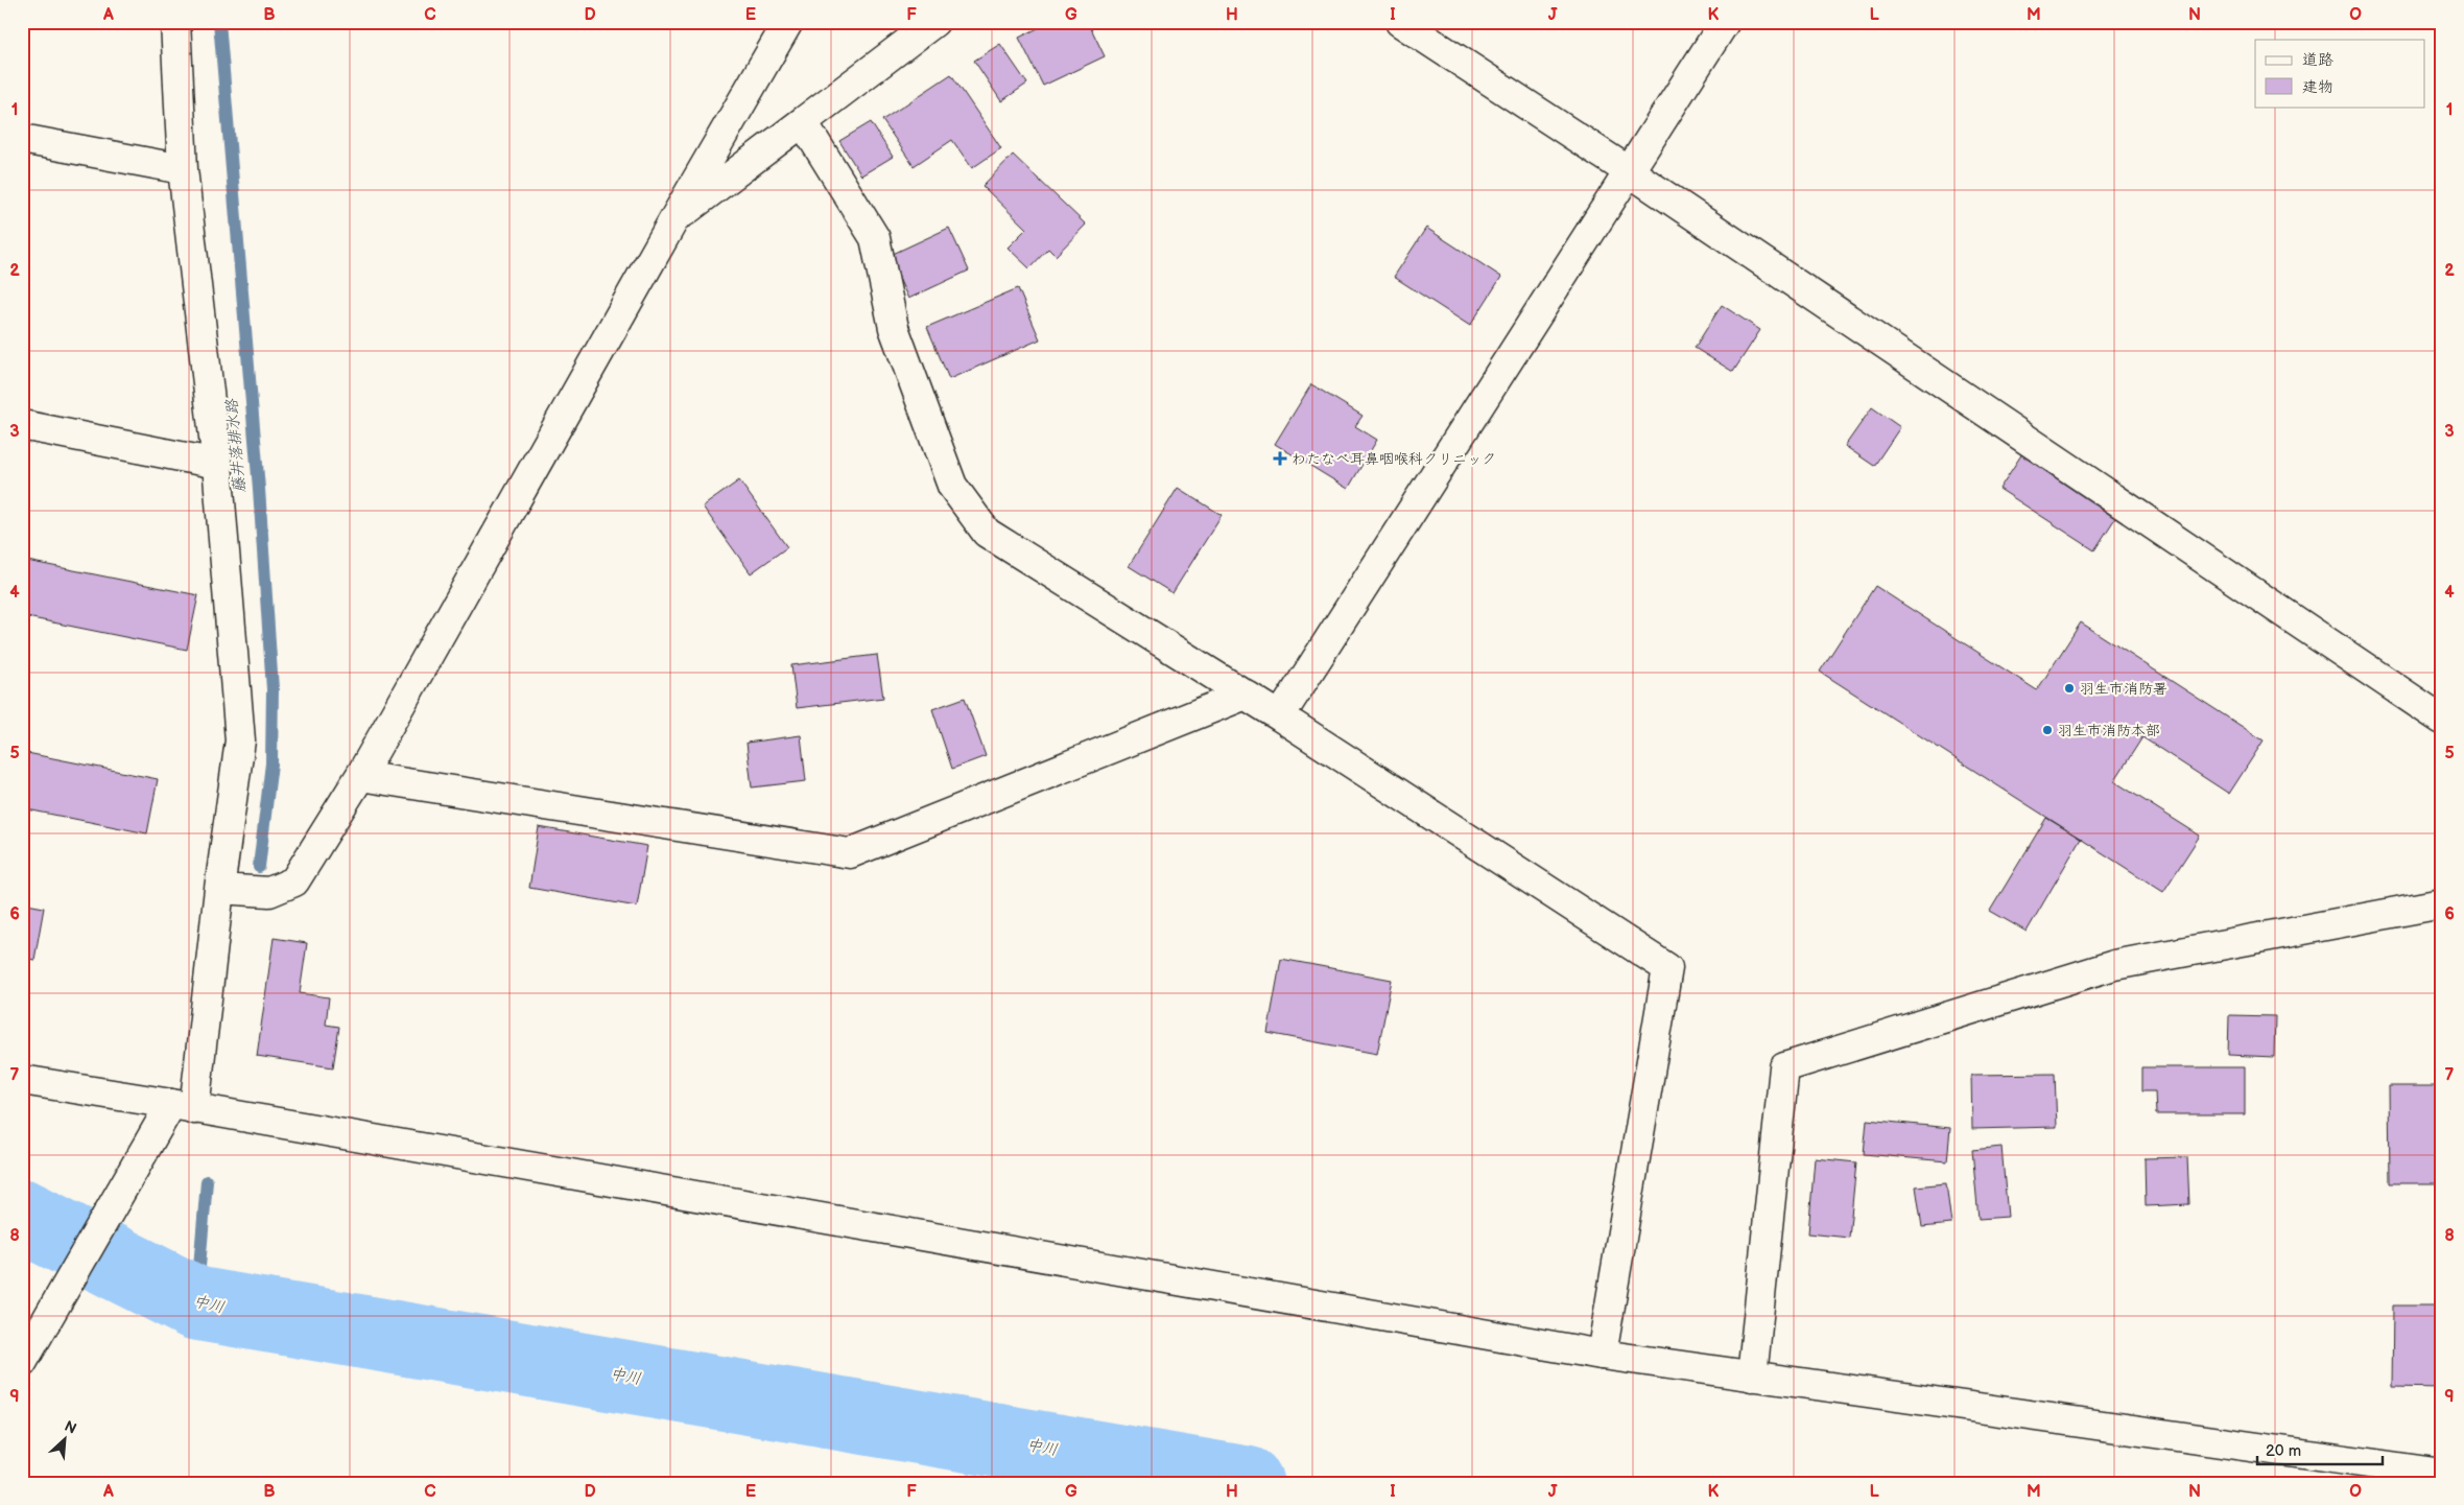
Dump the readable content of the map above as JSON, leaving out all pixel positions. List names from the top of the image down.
{
  "water": ["藤井落排水路", "中川"],
  "places": {
    "health": ["わたなべ耳鼻咽喉科クリニック"],
    "other": ["羽生市消防署", "羽生市消防本部"]
  },
  "legend": ["道路", "建物"],
  "scale_bar": "20 m",
  "north": "top right",
  "grid": {
    "columns": [
      "A",
      "B",
      "C",
      "D",
      "E",
      "F",
      "G",
      "H",
      "I",
      "J",
      "K",
      "L",
      "M",
      "N",
      "O"
    ],
    "rows": [
      "1",
      "2",
      "3",
      "4",
      "5",
      "6",
      "7",
      "8",
      "9"
    ]
  }
}
